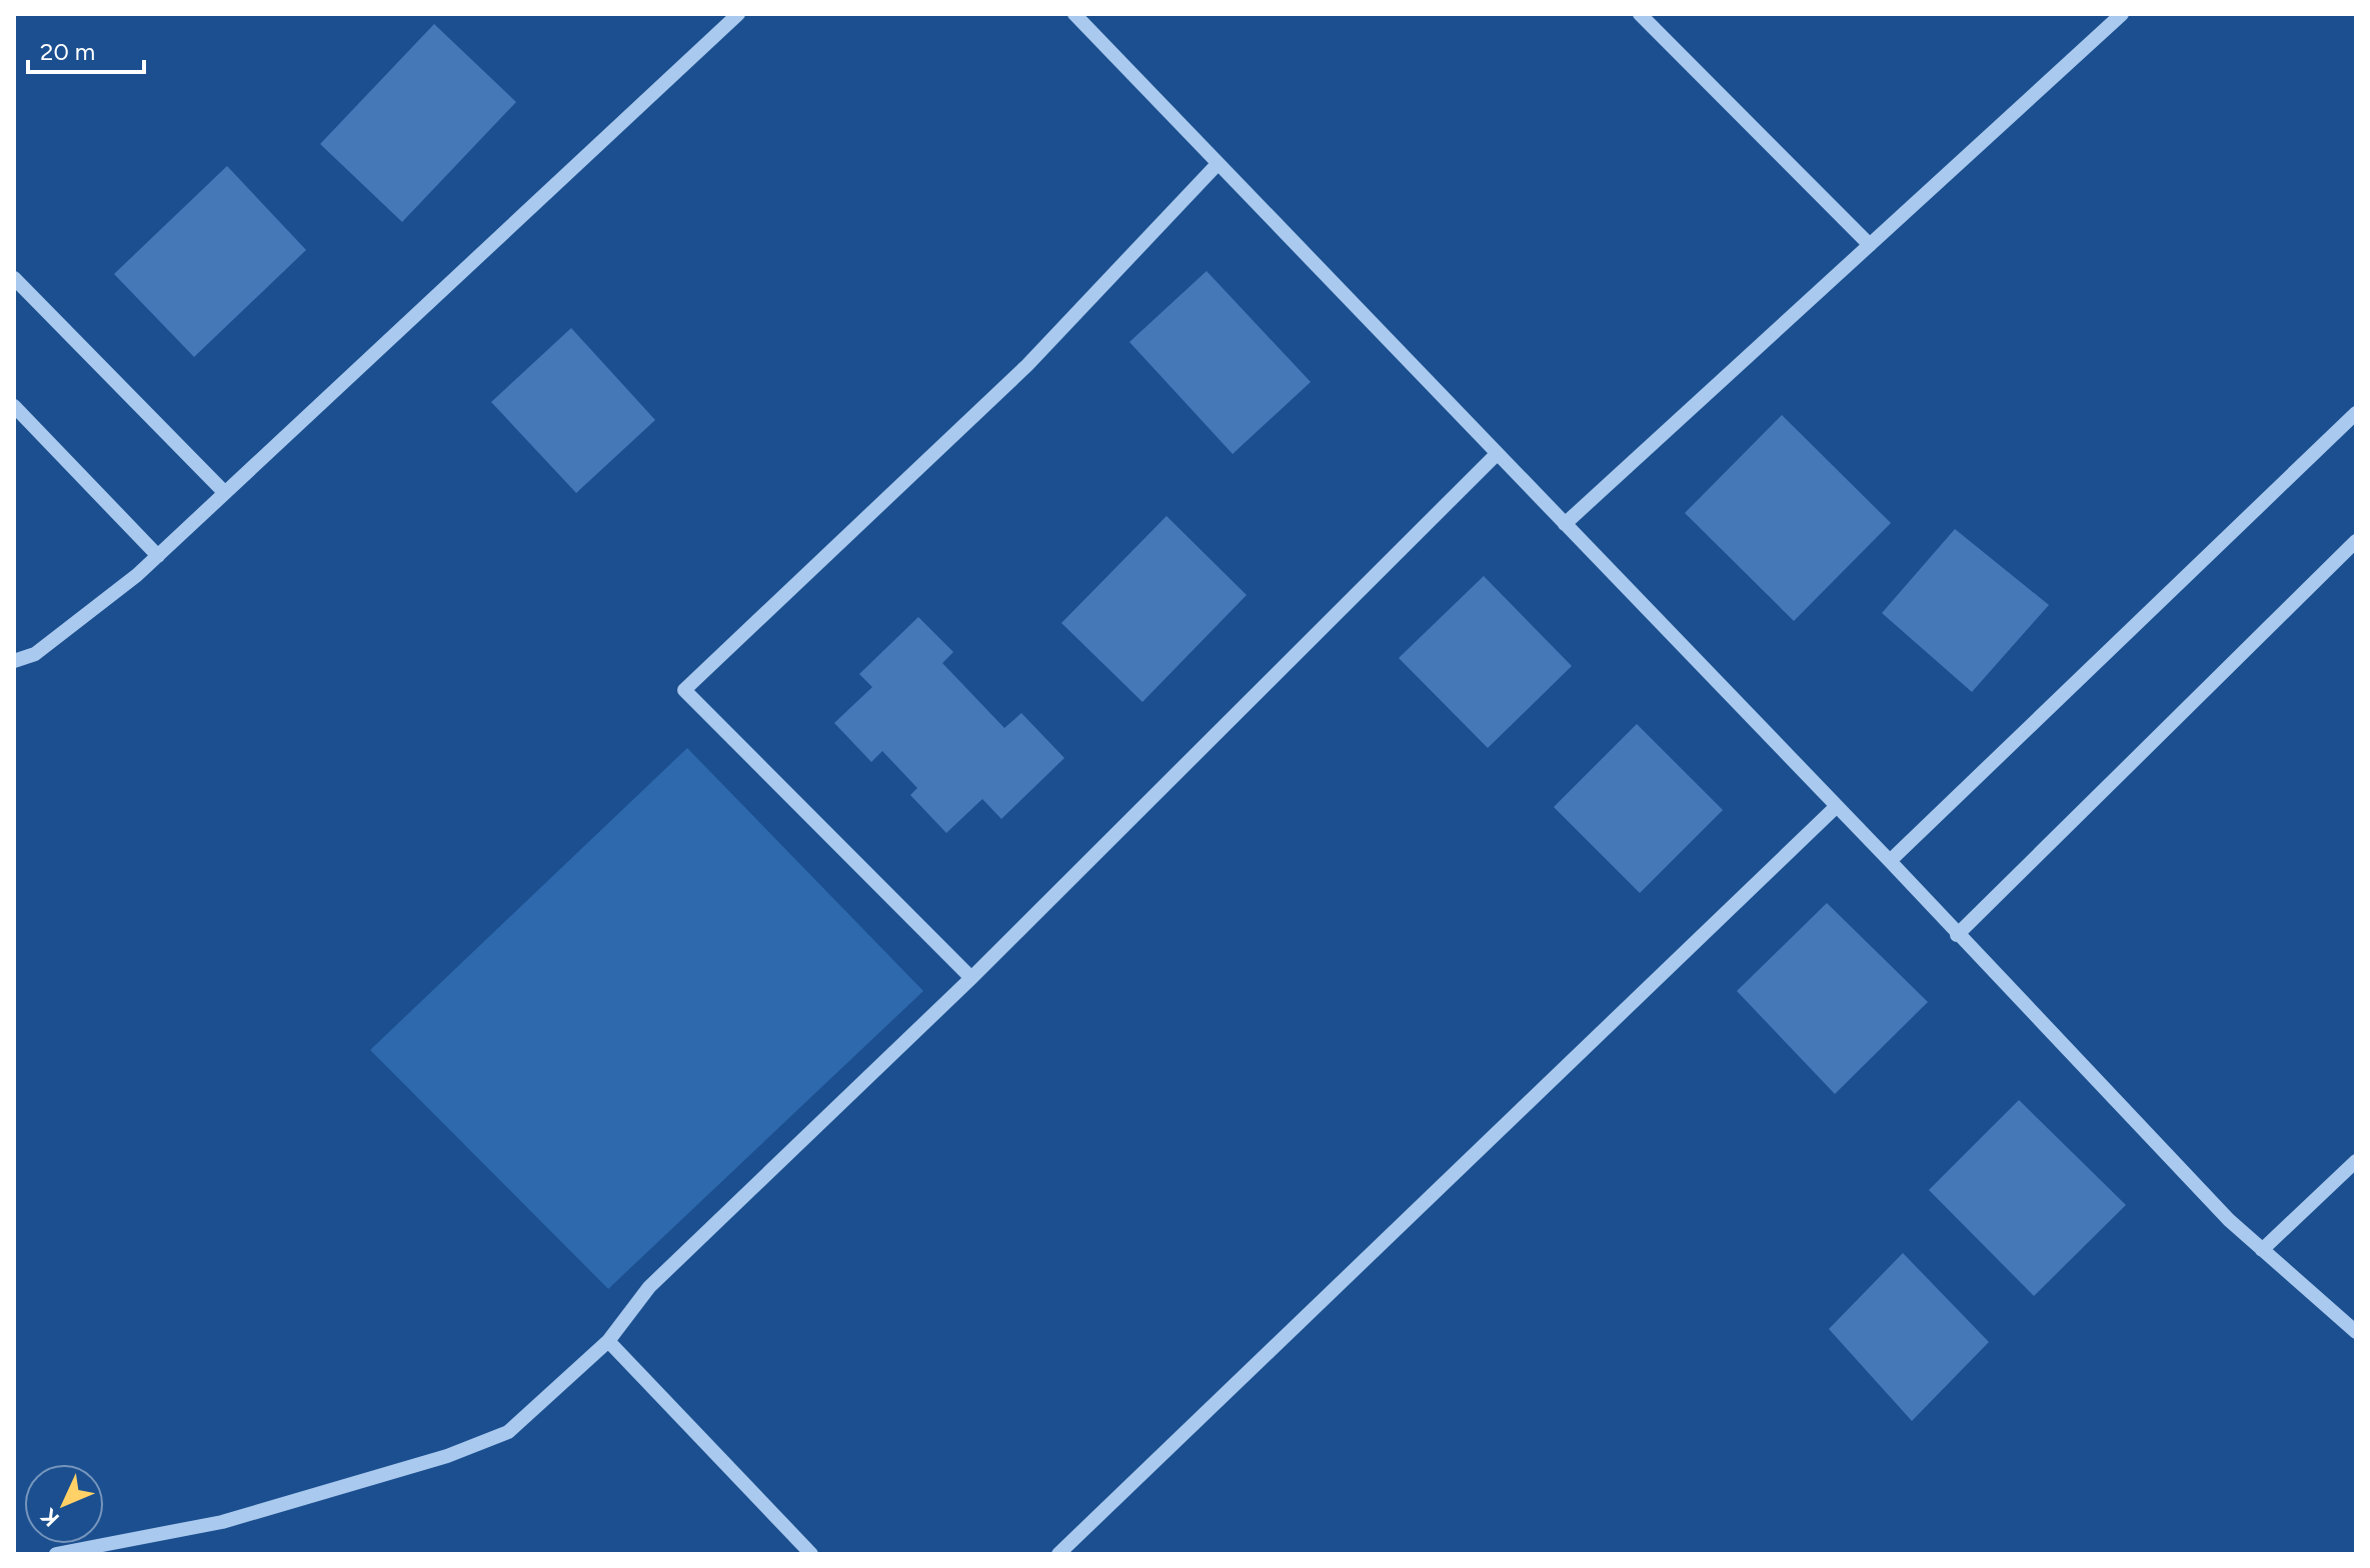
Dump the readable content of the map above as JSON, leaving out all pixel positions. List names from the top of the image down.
{
  "scale_bar": "20 m",
  "north": "bottom left"
}
